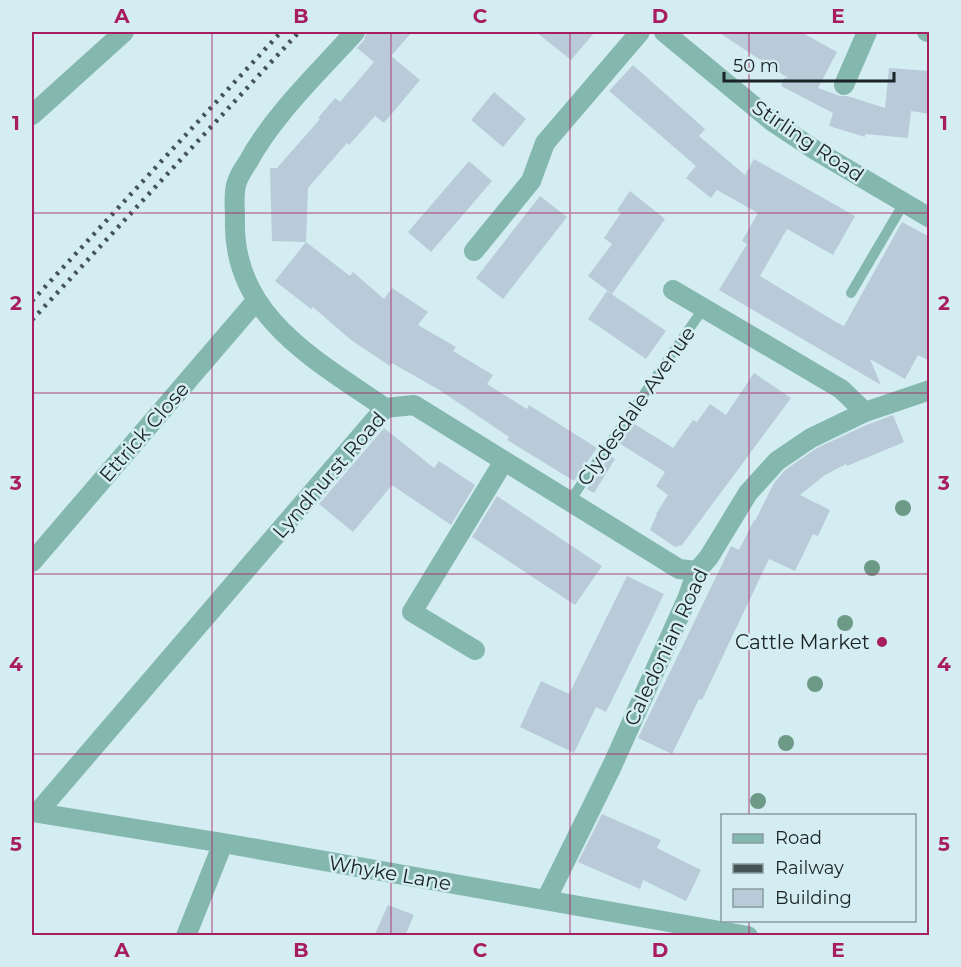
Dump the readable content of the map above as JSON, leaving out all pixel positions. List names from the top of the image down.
{
  "streets": {
    "street": [
      "Stirling Road",
      "Clydesdale Avenue",
      "Ettrick Close",
      "Lyndhurst Road",
      "Caledonian Road",
      "Whyke Lane"
    ]
  },
  "crossings": [
    ["Clydesdale Avenue", "Lyndhurst Road"],
    ["Clydesdale Avenue", "Caledonian Road"],
    ["Lyndhurst Road", "Caledonian Road"],
    ["Lyndhurst Road", "Whyke Lane"],
    ["Caledonian Road", "Whyke Lane"]
  ],
  "places": ["Cattle Market"],
  "legend": ["Road", "Railway", "Building"],
  "scale_bar": "50 m",
  "grid": {
    "columns": [
      "A",
      "B",
      "C",
      "D",
      "E"
    ],
    "rows": [
      "1",
      "2",
      "3",
      "4",
      "5"
    ]
  }
}
